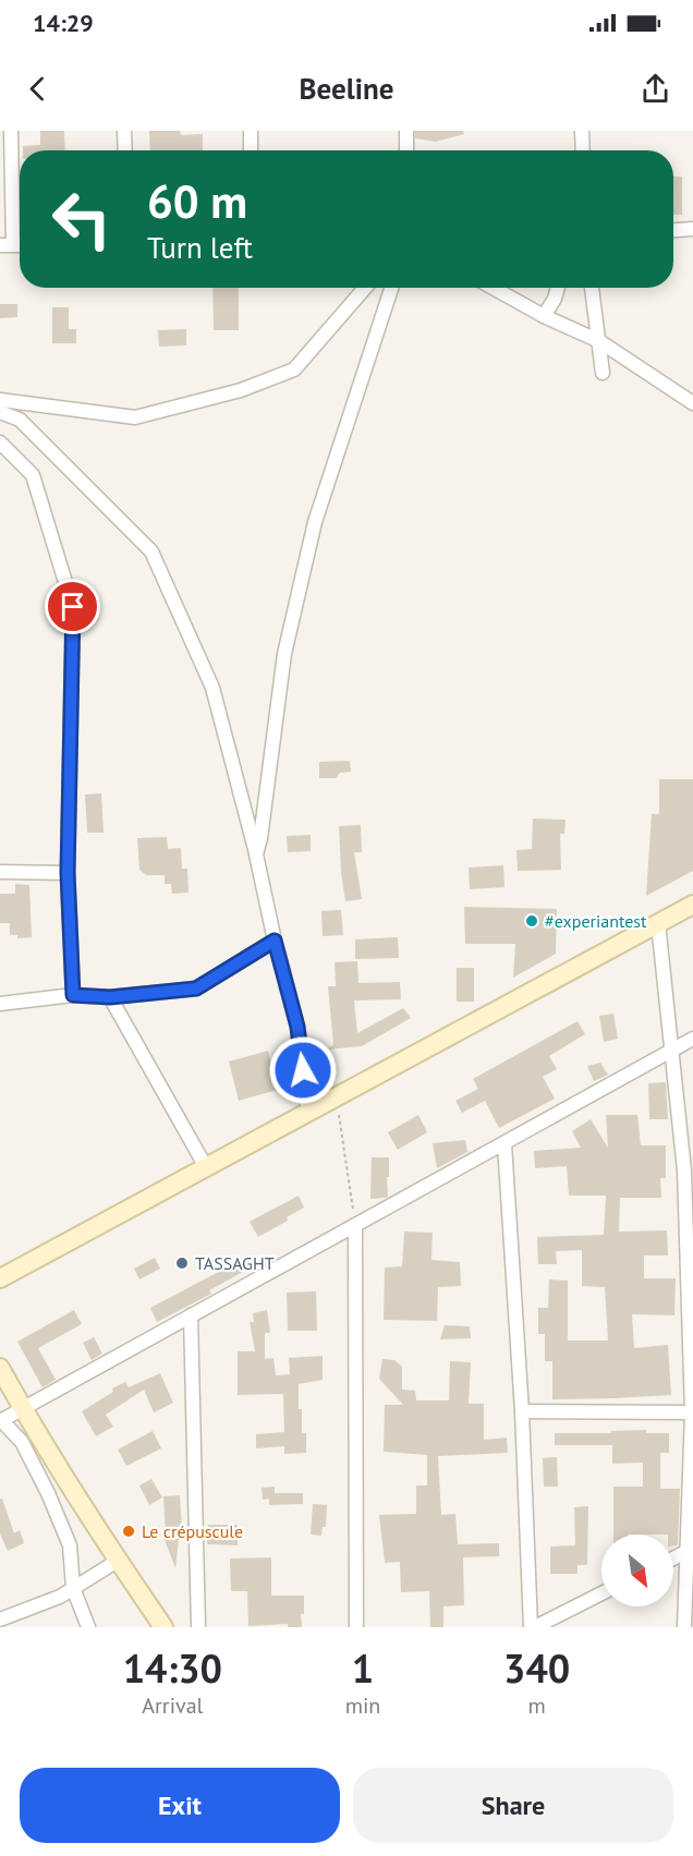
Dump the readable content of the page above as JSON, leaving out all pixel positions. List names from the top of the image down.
{
  "places": ["#experiantest", "TASSAGHT", "Le crépuscule"],
  "north": "bottom right",
  "page": {
    "status": "14:29",
    "header": "Beeline",
    "turn": ["60 m", "Turn left"],
    "eta": [
      "14:30",
      "Arrival",
      "1",
      "min",
      "340",
      "m"
    ],
    "buttons": ["Exit", "Share"]
  }
}
